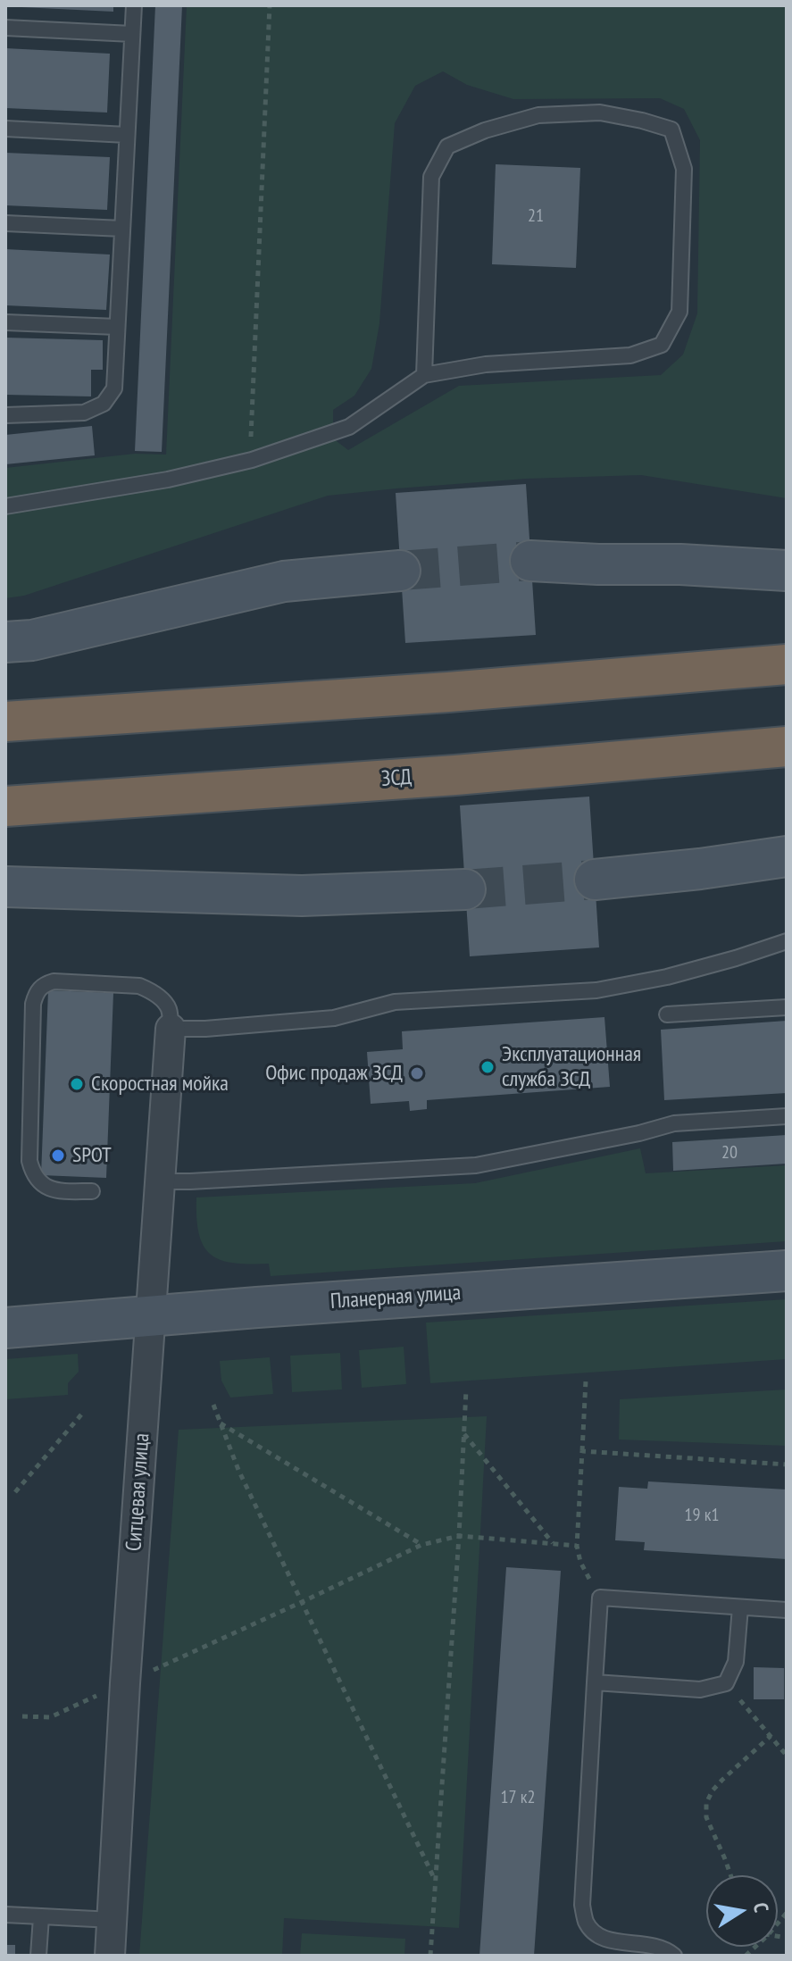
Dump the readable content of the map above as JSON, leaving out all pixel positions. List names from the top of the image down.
{
  "streets": {
    "highway": ["ЗСД"],
    "main road": ["Планерная улица"],
    "street": ["Ситцевая улица"]
  },
  "crossings": [
    ["Планерная улица", "Ситцевая улица"]
  ],
  "places": [
    "Эксплуатационная служба ЗСД",
    "Офис продаж ЗСД",
    "Скоростная мойка",
    "SPOT"
  ],
  "house_numbers": [
    "21",
    "20",
    "19 к1",
    "17 к2"
  ],
  "north": "right"
}
